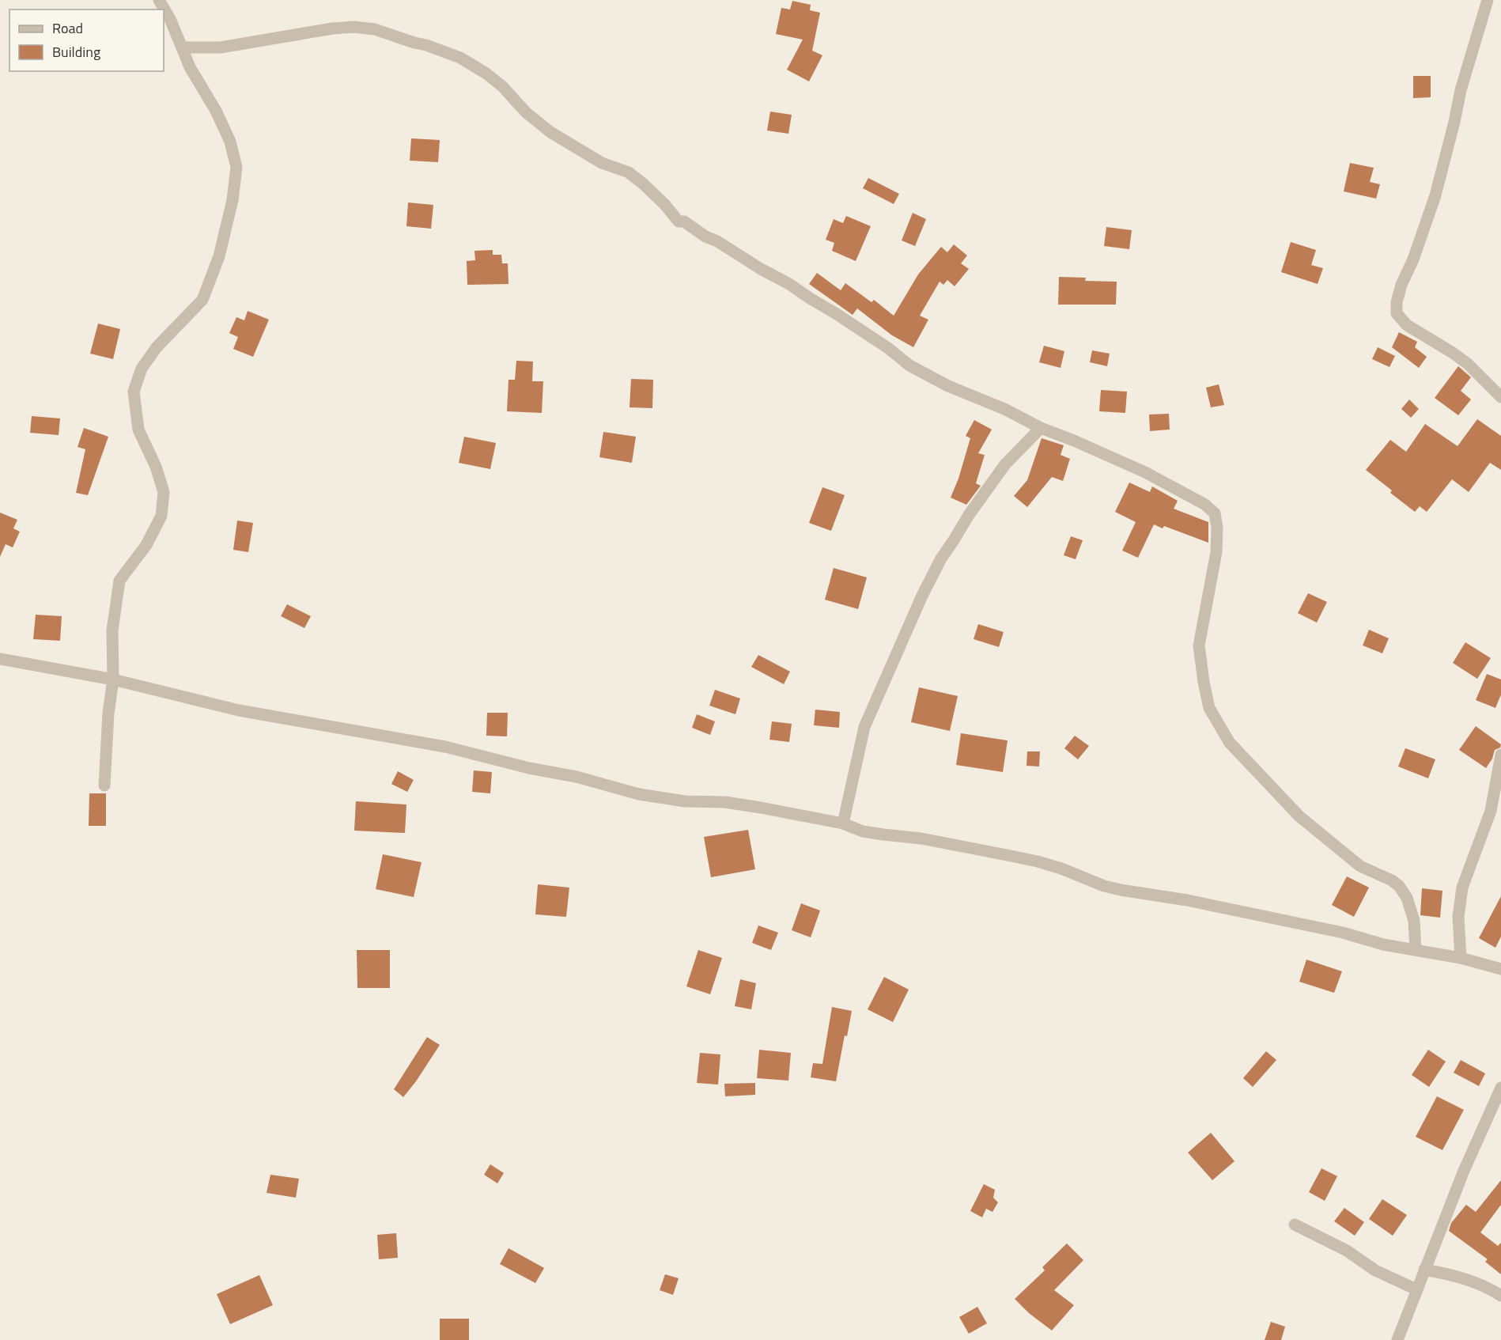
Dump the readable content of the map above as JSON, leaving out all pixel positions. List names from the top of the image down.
{
  "legend": ["Road", "Building"]
}
